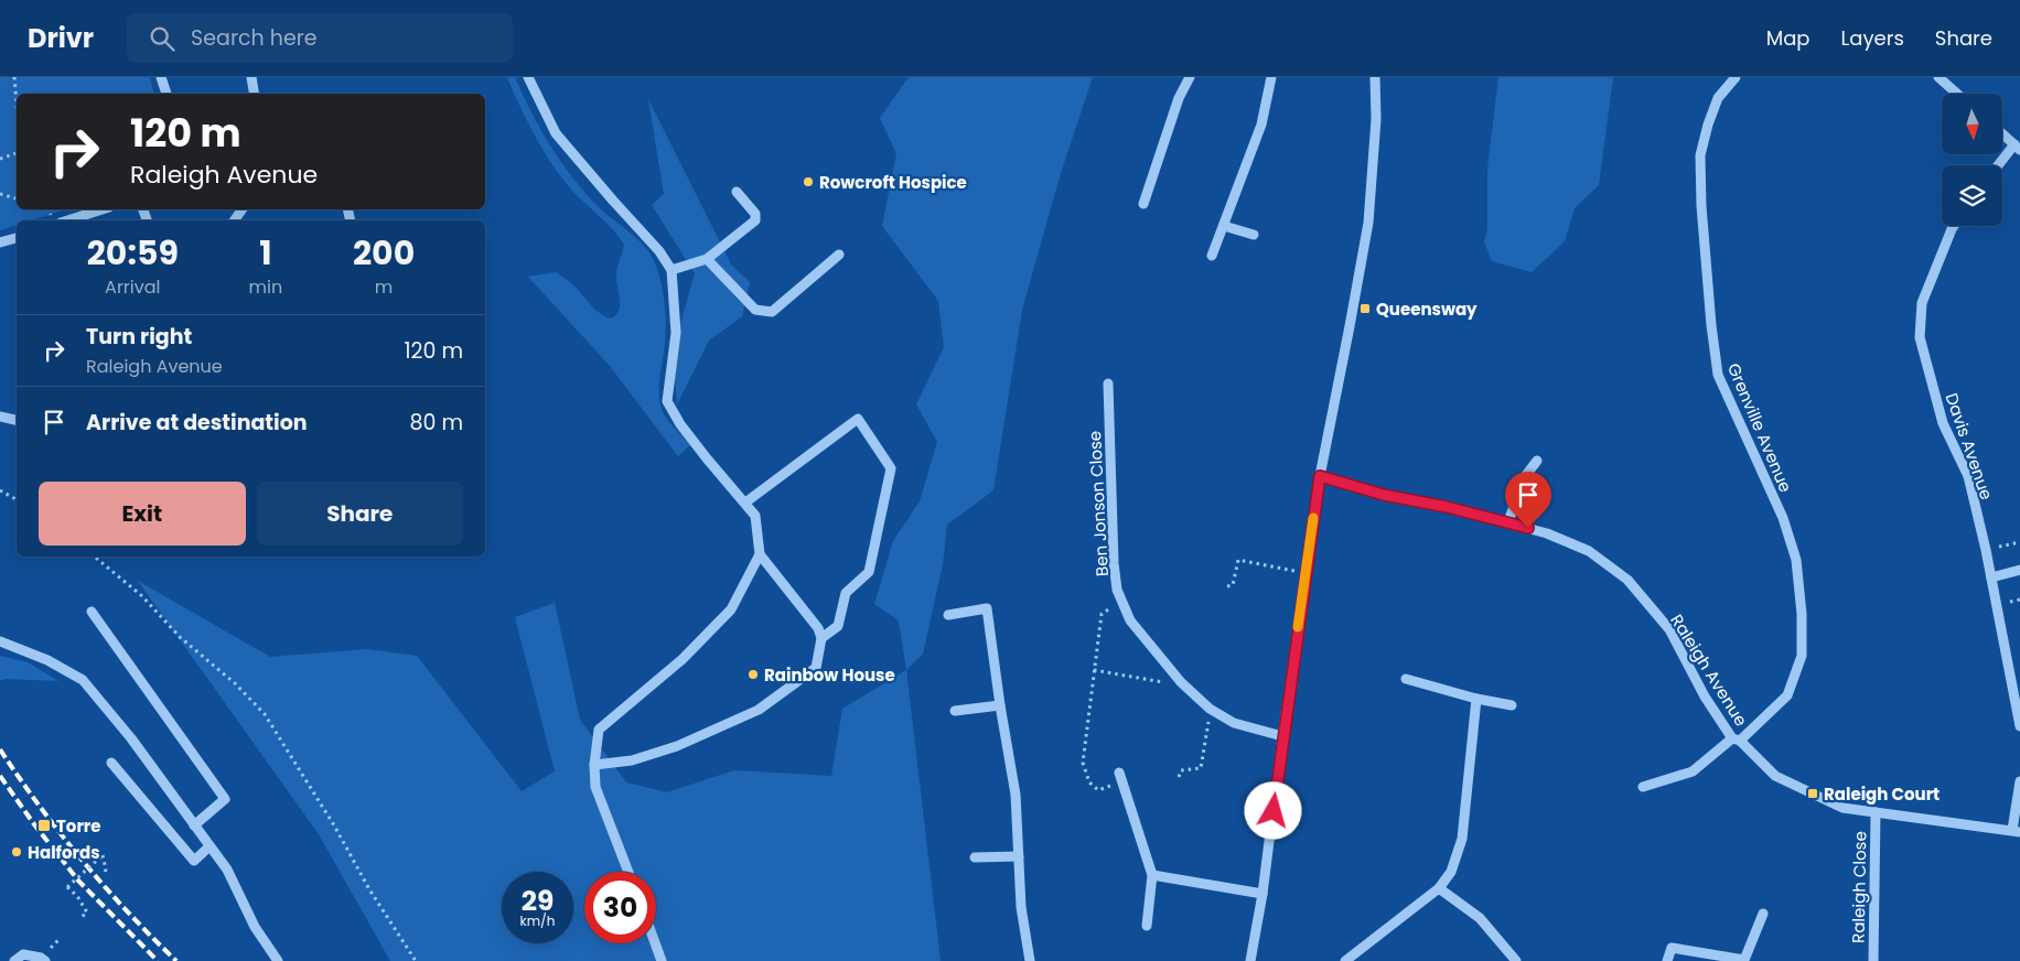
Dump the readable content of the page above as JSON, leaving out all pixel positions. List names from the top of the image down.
{
  "streets": {
    "street": [
      "Grenville Avenue",
      "Davis Avenue",
      "Ben Jonson Close",
      "Raleigh Avenue",
      "Raleigh Close"
    ]
  },
  "crossings": [
    ["Grenville Avenue", "Raleigh Avenue"],
    ["Raleigh Avenue", "Raleigh Close"]
  ],
  "places": {
    "other": ["Rowcroft Hospice", "Rainbow House", "Halfords"],
    "transit": ["Queensway", "Raleigh Court", "Torre"]
  },
  "north": "bottom",
  "page": {
    "header": "Drivr",
    "search": "Search here",
    "nav": ["Map", "Layers", "Share"],
    "turn": ["120 m", "Raleigh Avenue"],
    "eta": [
      "20:59",
      "Arrival",
      "1",
      "min",
      "200",
      "m"
    ],
    "list": [
      {
        "name": "Turn right",
        "note": "Raleigh Avenue",
        "value": "120 m"
      },
      {
        "name": "Arrive at destination",
        "value": "80 m"
      }
    ],
    "buttons": ["Exit", "Share"],
    "speed": "29 km/h",
    "limit": "30"
  }
}
